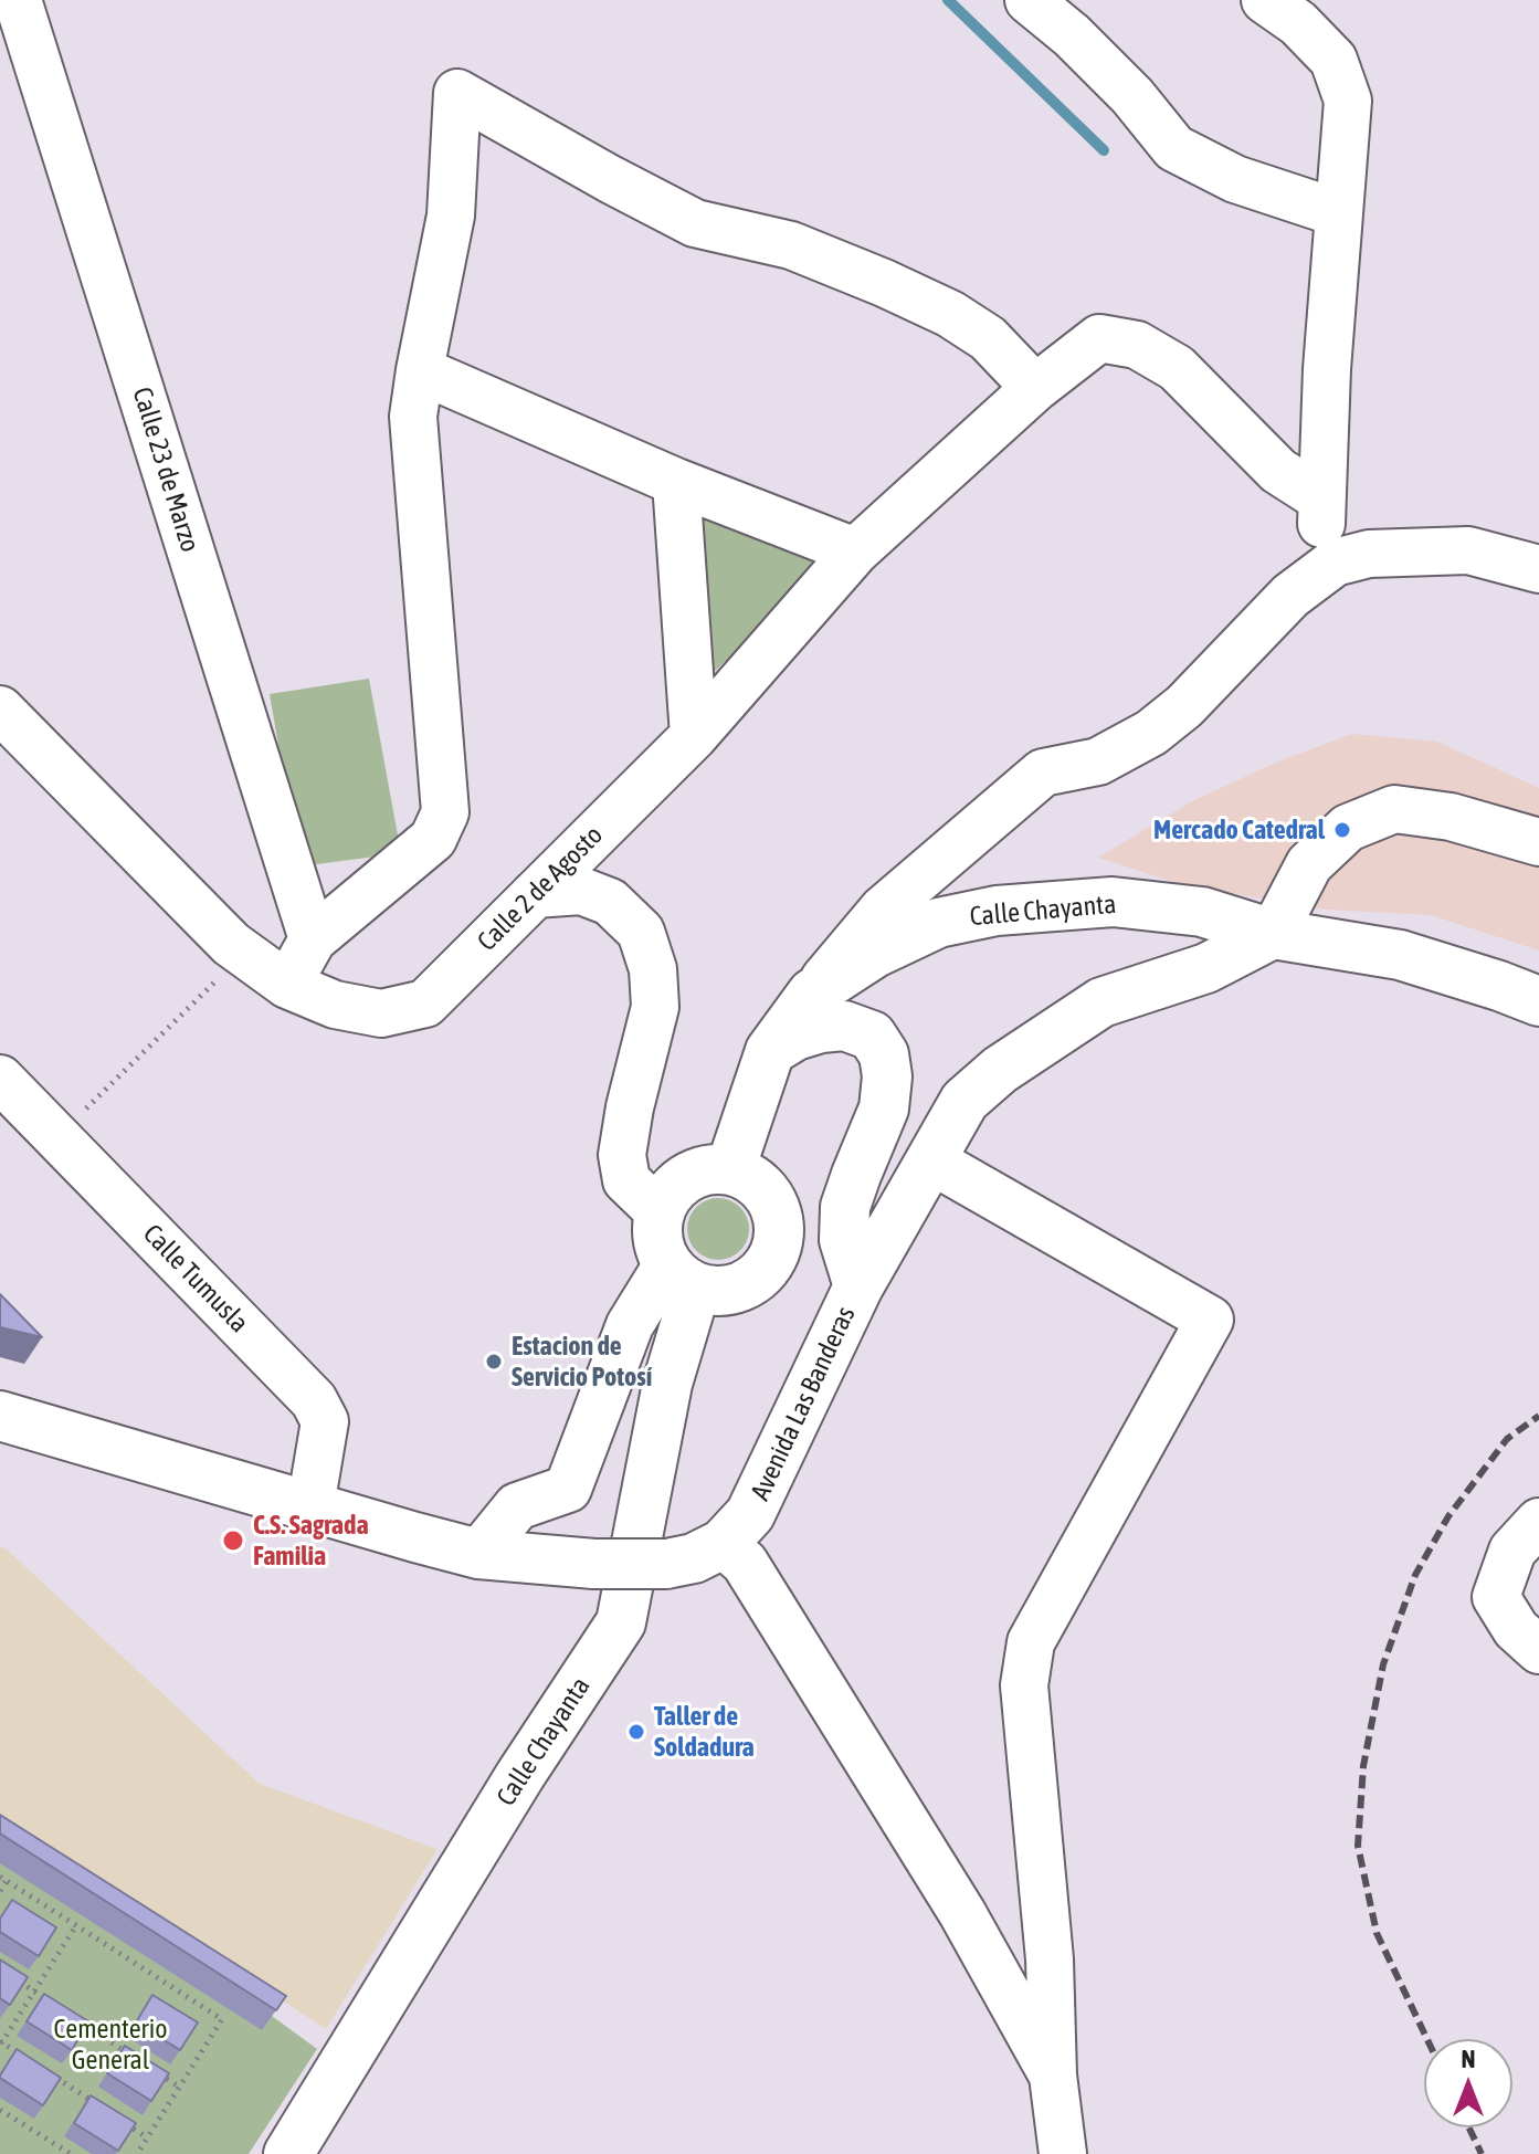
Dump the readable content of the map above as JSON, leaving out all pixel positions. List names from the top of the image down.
{
  "streets": {
    "main road": ["Calle Chayanta", "Avenida Las Banderas"],
    "street": ["Calle 23 de Marzo", "Calle 2 de Agosto", "Calle Tumusla"]
  },
  "crossings": [
    ["Calle Chayanta", "Avenida Las Banderas"],
    ["Calle Tumusla", "Avenida Las Banderas"]
  ],
  "parks": ["Cementerio General"],
  "places": [
    "Mercado Catedral",
    "Estacion de Servicio Potosí",
    "C.S. Sagrada Familia",
    "Taller de Soldadura"
  ],
  "north": "top"
}
